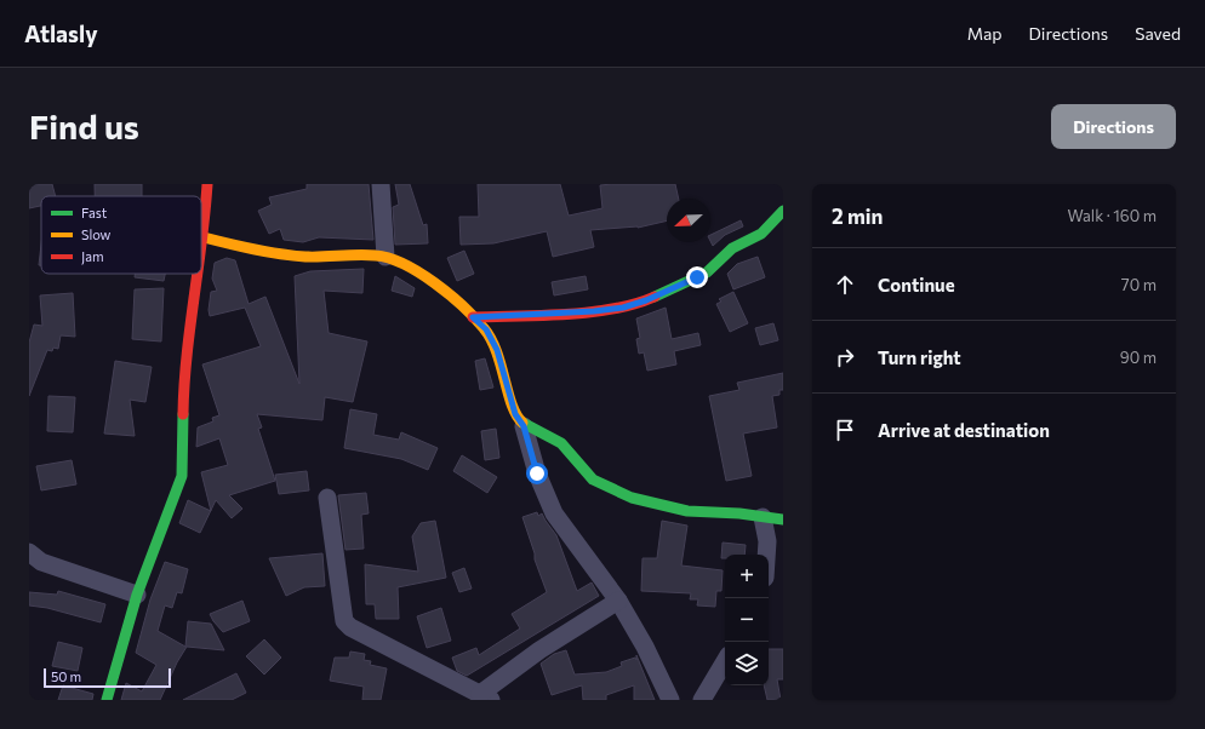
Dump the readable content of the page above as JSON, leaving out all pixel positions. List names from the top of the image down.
{
  "legend": ["Fast", "Slow", "Jam"],
  "scale_bar": "50 m",
  "north": "bottom left",
  "page": {
    "header": "Atlasly",
    "nav": ["Map", "Directions", "Saved"],
    "buttons": "Directions",
    "title": "Find us",
    "heading": ["2 min", "Walk · 160 m"],
    "list": [
      ["Continue", "70 m"],
      ["Turn right", "90 m"],
      "Arrive at destination"
    ],
    "map_buttons": ["+", "−"],
    "scale": "50 m"
  }
}
